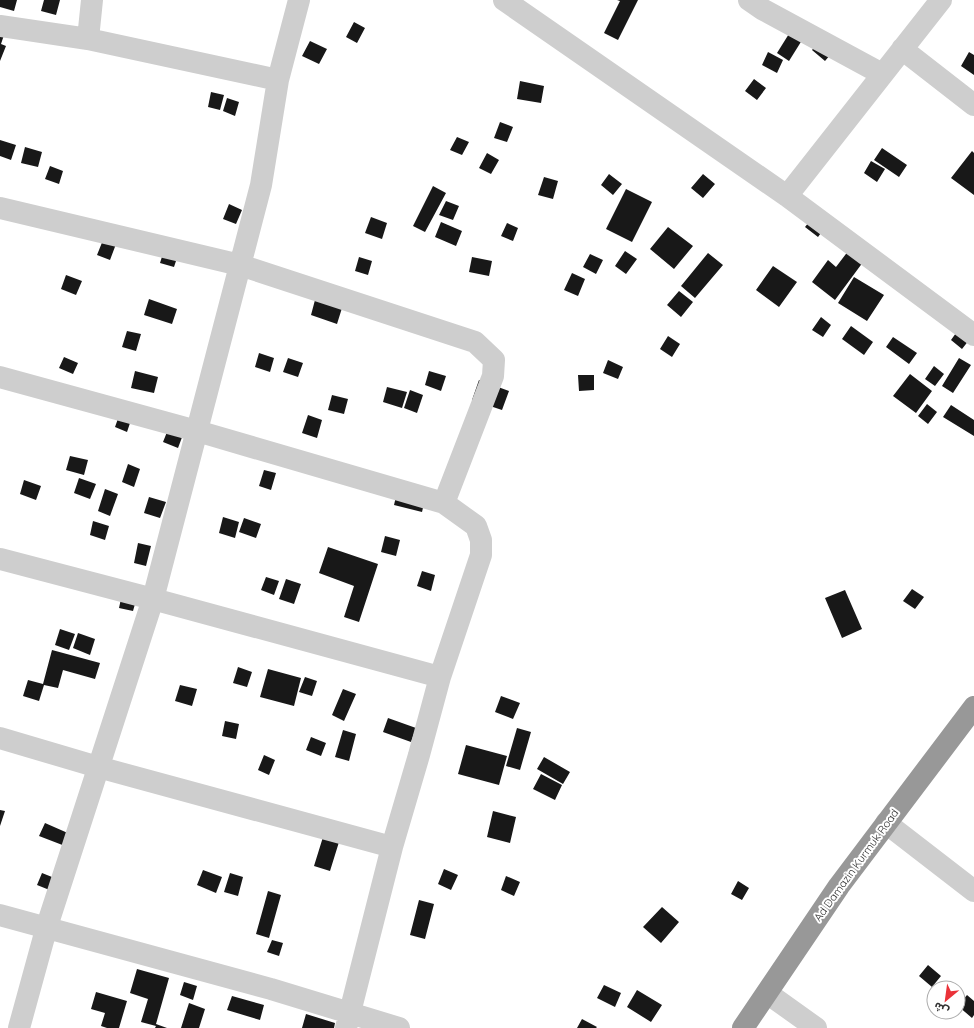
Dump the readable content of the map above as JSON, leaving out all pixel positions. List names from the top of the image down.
{
  "streets": {
    "highway": ["Ad Damazin Kurmuk Road"]
  },
  "north": "bottom left"
}
